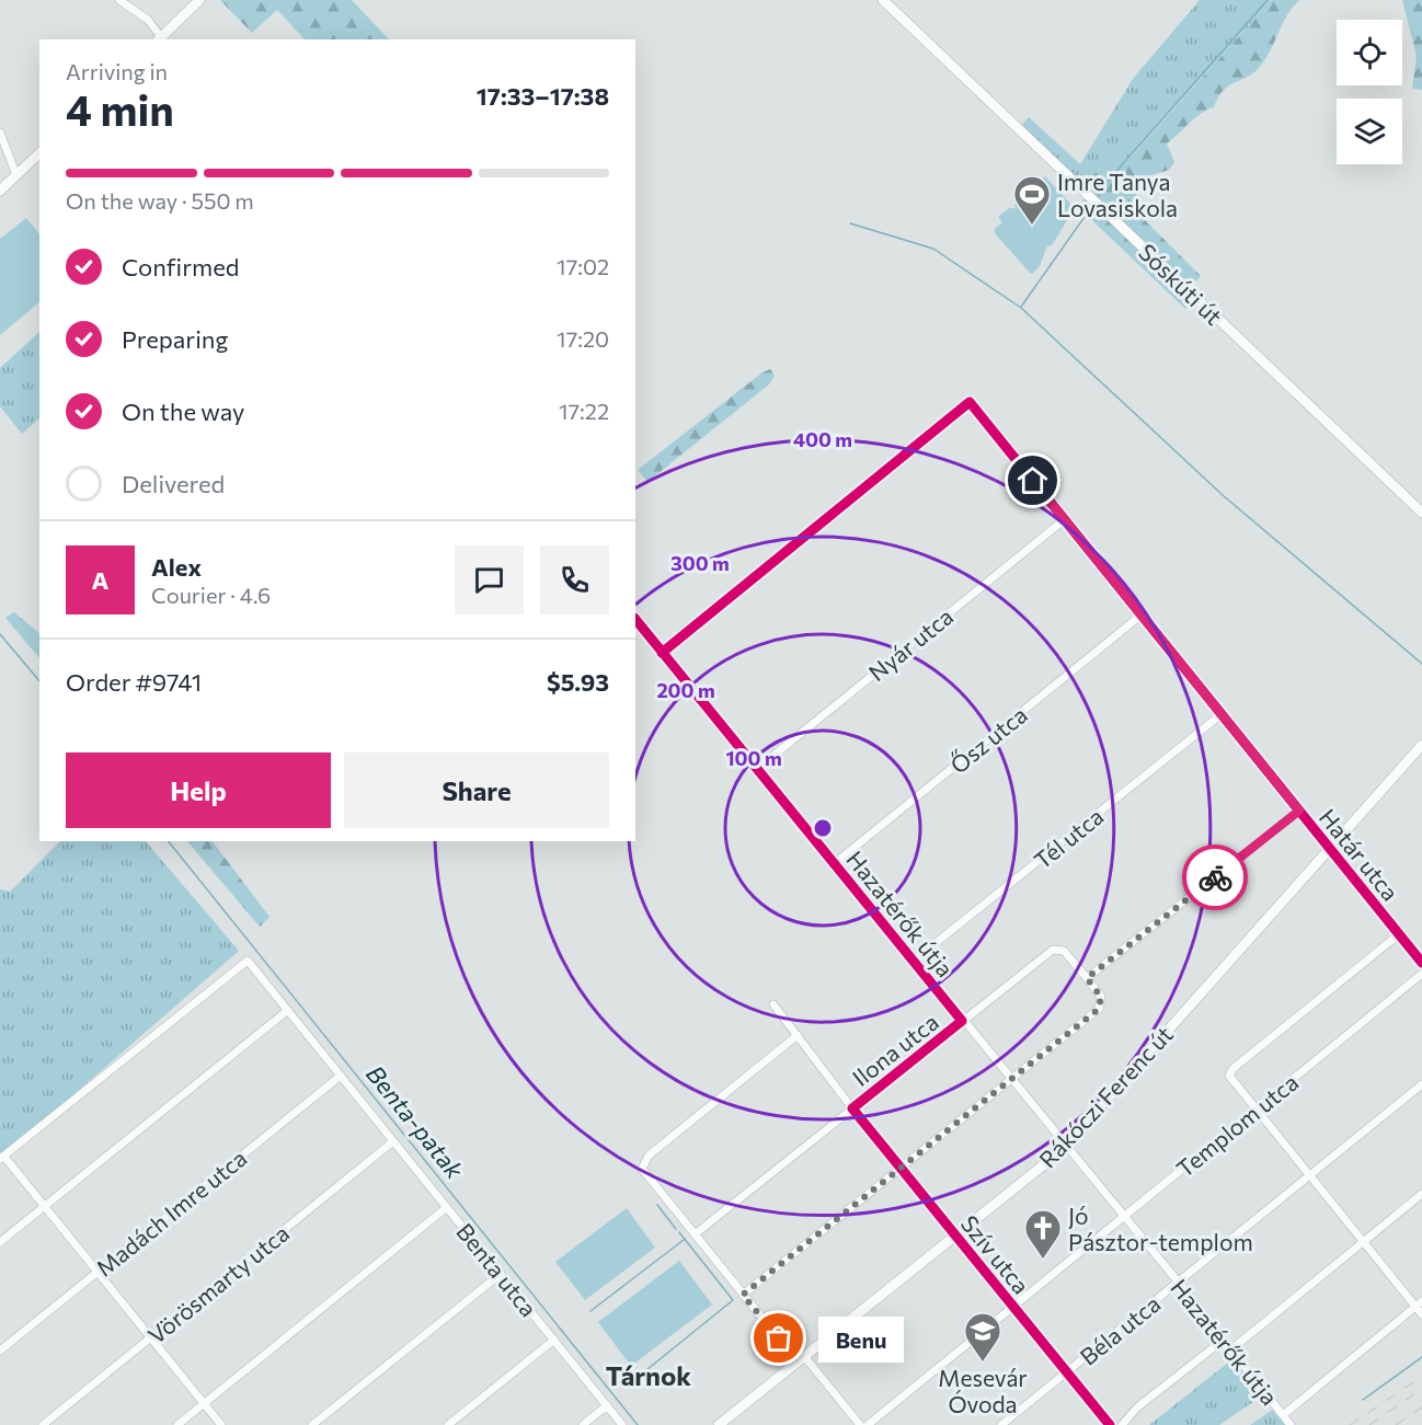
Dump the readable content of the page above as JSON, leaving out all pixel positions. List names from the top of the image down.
{
  "streets": {
    "street": [
      "Sóskúti út",
      "Nyár utca",
      "Ősz utca",
      "Tél utca",
      "Határ utca",
      "Hazatérők útja",
      "Ilona utca",
      "Rákóczi Ferenc út",
      "Templom utca",
      "Madách Imre utca",
      "Szív utca",
      "Benta utca",
      "Vörösmarty utca",
      "Béla utca"
    ]
  },
  "crossings": [
    ["Nyár utca", "Határ utca"],
    ["Nyár utca", "Hazatérők útja"],
    ["Ősz utca", "Határ utca"],
    ["Ősz utca", "Hazatérők útja"],
    ["Tél utca", "Határ utca"],
    ["Tél utca", "Hazatérők útja"],
    ["Határ utca", "Hazatérők útja"],
    ["Határ utca", "Rákóczi Ferenc út"],
    ["Hazatérők útja", "Ilona utca"],
    ["Hazatérők útja", "Rákóczi Ferenc út"],
    ["Hazatérők útja", "Templom utca"],
    ["Hazatérők útja", "Béla utca"],
    ["Ilona utca", "Szív utca"],
    ["Rákóczi Ferenc út", "Szív utca"],
    ["Templom utca", "Szív utca"],
    ["Madách Imre utca", "Benta utca"],
    ["Szív utca", "Béla utca"],
    ["Benta utca", "Vörösmarty utca"]
  ],
  "districts": ["Tárnok"],
  "water": ["Benta-patak"],
  "places": {
    "sports": ["Imre Tanya Lovasiskola"],
    "church": ["Jó Pásztor-templom"],
    "other": ["Benu"],
    "school or university": ["Mesevár Óvoda"]
  },
  "page": {
    "heading": ["4 min", "Arriving in", "17:33–17:38"],
    "panel": [
      "Alex",
      "Courier · 4.6",
      "Order #9741",
      "$5.93"
    ],
    "bar": "On the way · 550 m",
    "list": [
      ["Confirmed", "17:02"],
      ["Preparing", "17:20"],
      ["On the way", "17:22"],
      "Delivered"
    ],
    "round": "A",
    "buttons": ["Help", "Share"],
    "bubble": "Benu"
  },
  "rings": [
    "400 m",
    "300 m",
    "200 m",
    "100 m"
  ]
}
